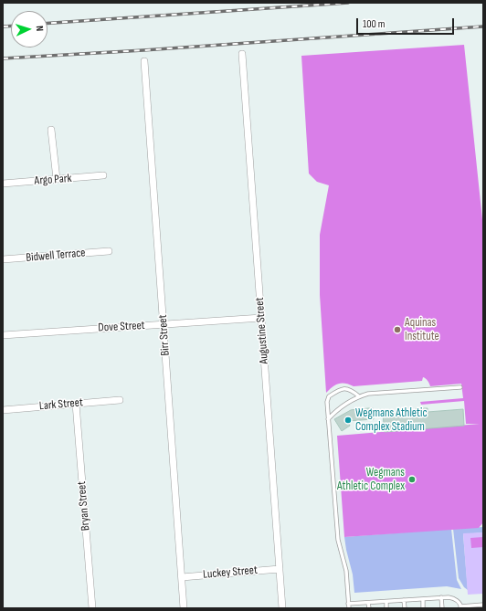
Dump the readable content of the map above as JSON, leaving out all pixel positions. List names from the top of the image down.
{
  "streets": {
    "street": [
      "Argo Park",
      "Bidwell Terrace",
      "Dove Street",
      "Augustine Street",
      "Birr Street",
      "Lark Street",
      "Bryan Street",
      "Luckey Street"
    ]
  },
  "crossings": [
    ["Dove Street", "Augustine Street"],
    ["Dove Street", "Birr Street"],
    ["Augustine Street", "Luckey Street"],
    ["Birr Street", "Luckey Street"],
    ["Lark Street", "Bryan Street"]
  ],
  "places": ["Aquinas Institute", "Wegmans Athletic Complex Stadium", "Wegmans Athletic Complex"],
  "scale_bar": "100 m",
  "north": "right"
}
